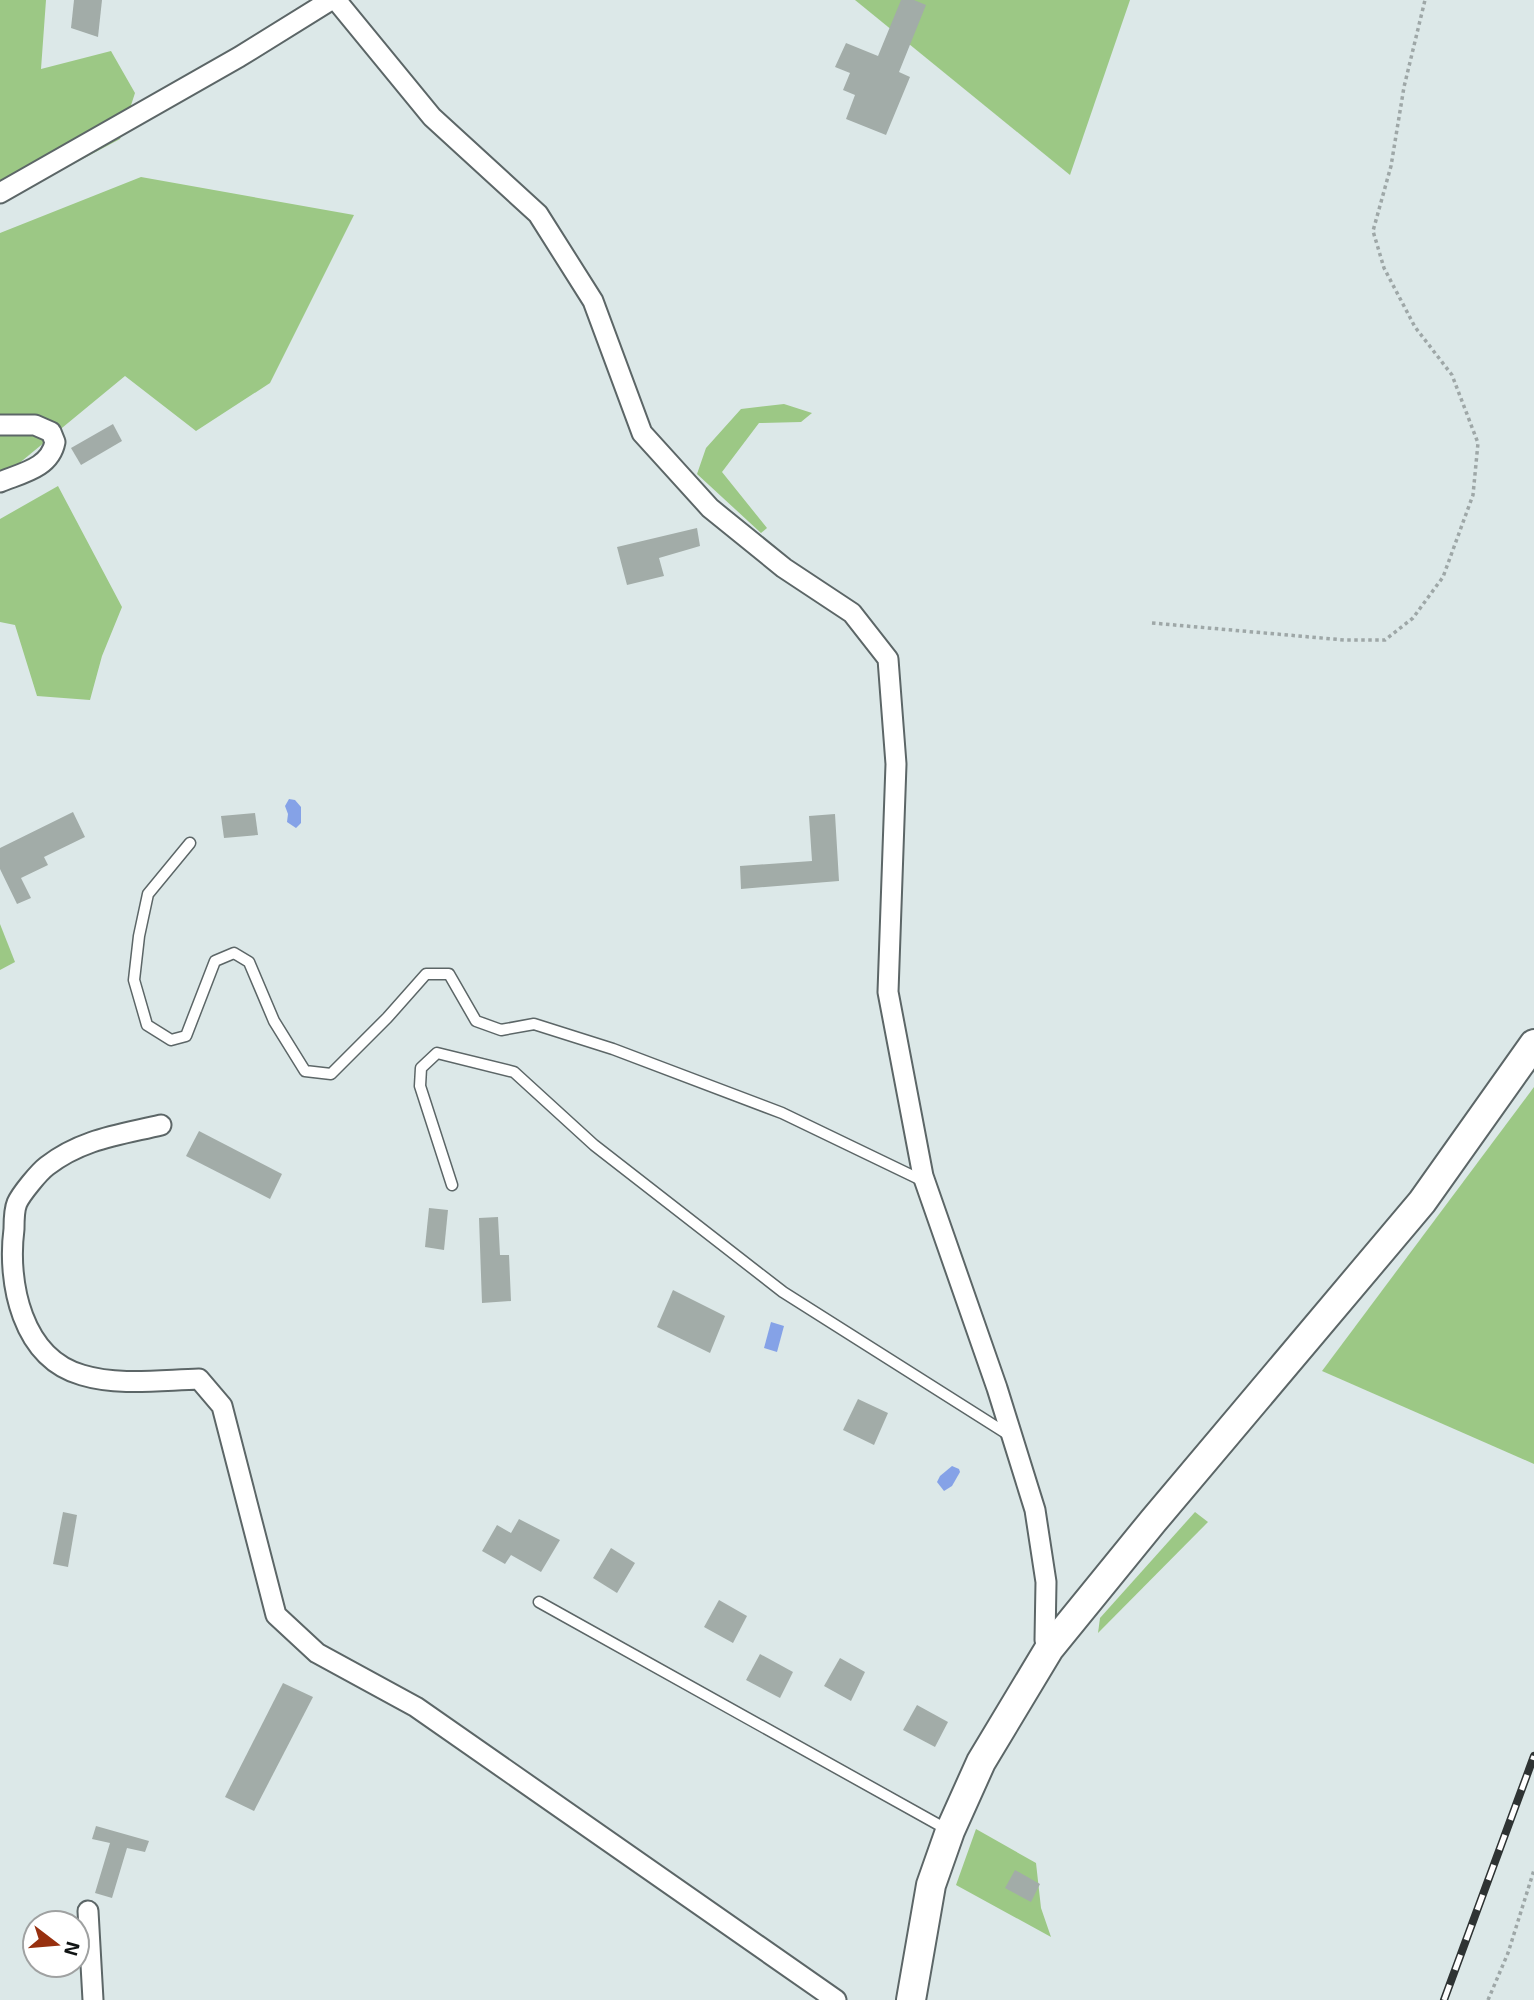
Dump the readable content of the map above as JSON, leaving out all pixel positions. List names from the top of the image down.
{
  "north": "right"
}
